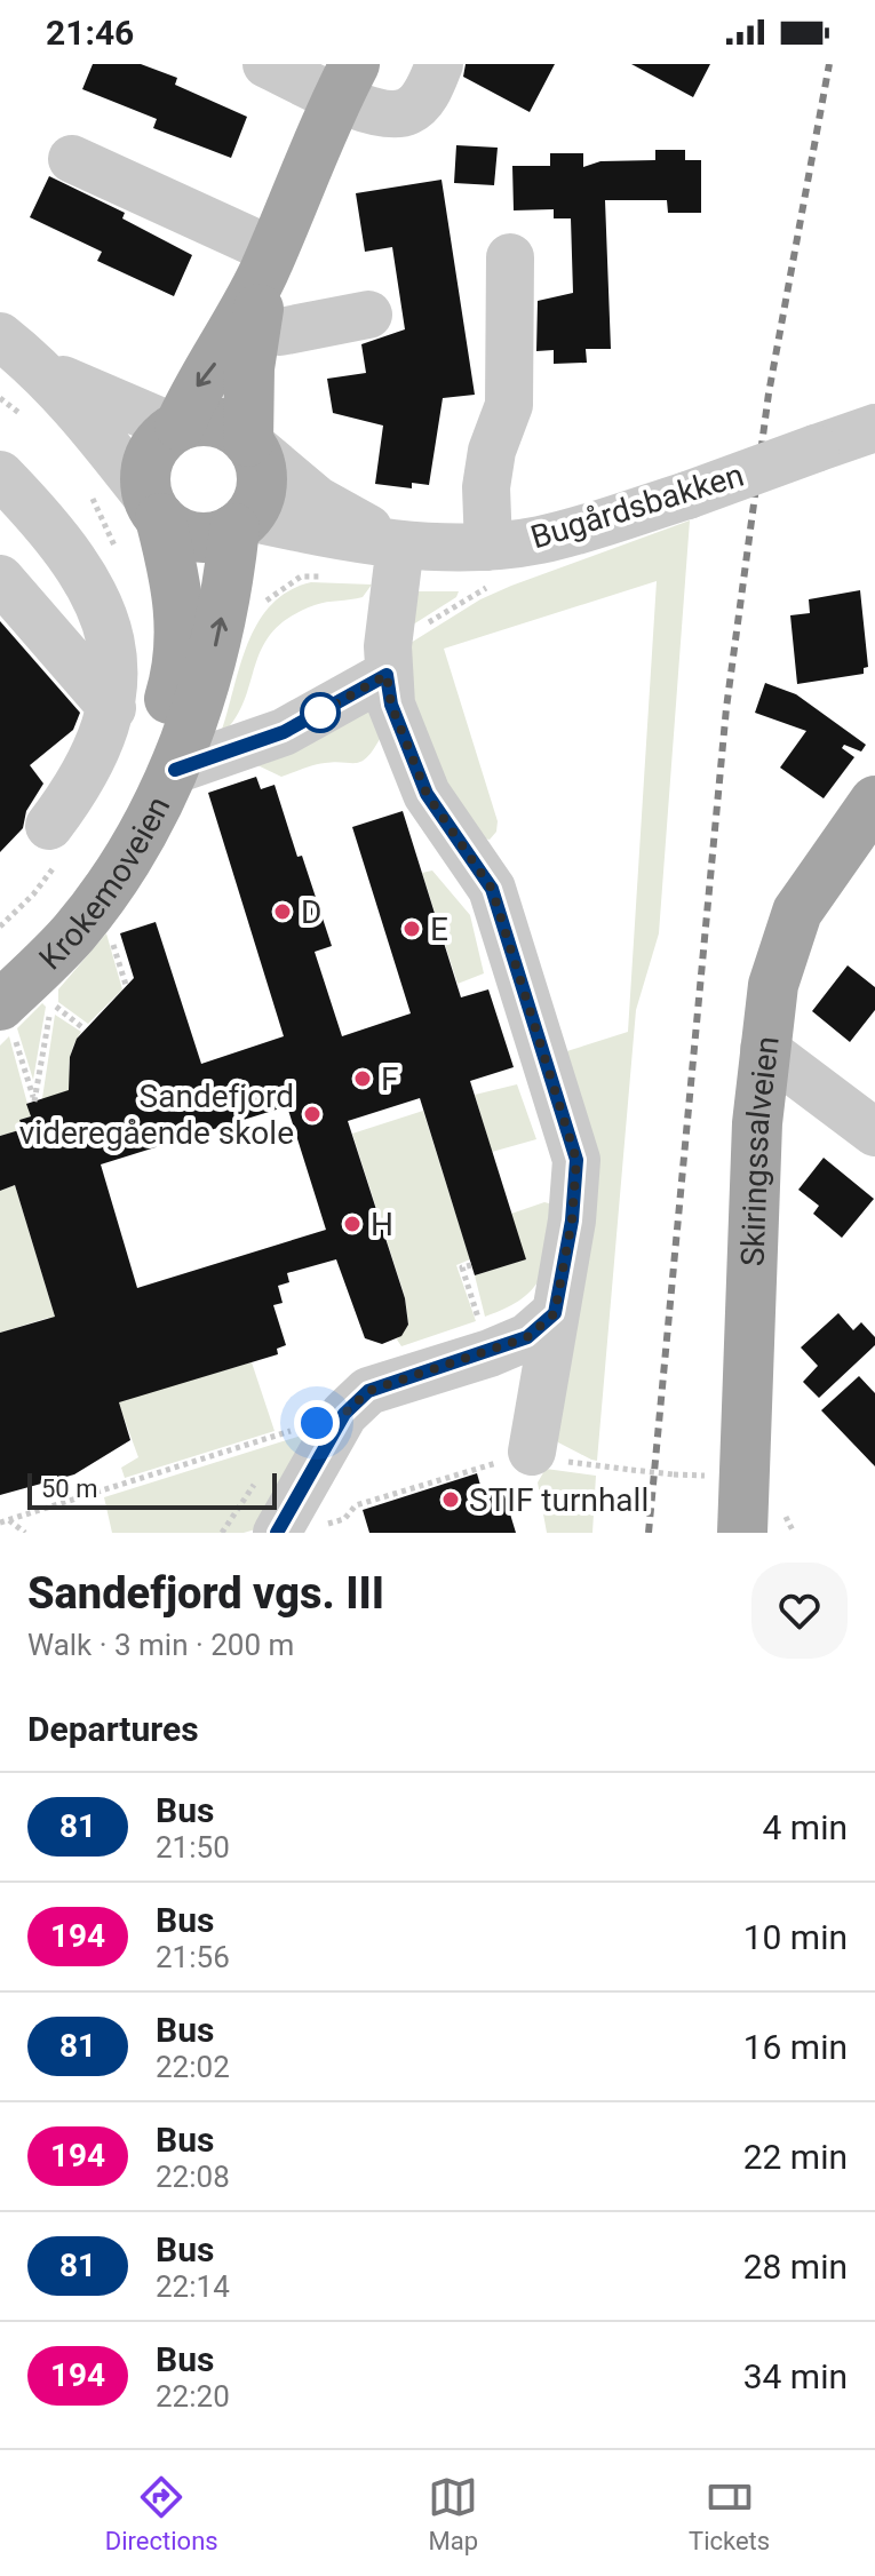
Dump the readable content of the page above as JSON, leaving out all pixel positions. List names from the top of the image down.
{
  "streets": {
    "main road": ["Krokemoveien", "Skiringssalveien"],
    "street": ["Bugårdsbakken"]
  },
  "crossings": [
    ["Bugårdsbakken", "Krokemoveien"]
  ],
  "places": [
    "D",
    "E",
    "F",
    "Sandefjord videregående skole",
    "H",
    "STIF turnhall"
  ],
  "lines": ["bus line 81"],
  "scale_bar": "50 m",
  "page": {
    "status": "21:46",
    "scale": "50 m",
    "heading": [
      ["Sandefjord vgs. III", "Walk · 3 min · 200 m"],
      "Departures"
    ],
    "list": [
      {
        "mark": "81",
        "name": "Bus",
        "note": "21:50",
        "value": "4 min"
      },
      {
        "mark": "194",
        "name": "Bus",
        "note": "21:56",
        "value": "10 min"
      },
      {
        "mark": "81",
        "name": "Bus",
        "note": "22:02",
        "value": "16 min"
      },
      {
        "mark": "194",
        "name": "Bus",
        "note": "22:08",
        "value": "22 min"
      },
      {
        "mark": "81",
        "name": "Bus",
        "note": "22:14",
        "value": "28 min"
      },
      {
        "mark": "194",
        "name": "Bus",
        "note": "22:20",
        "value": "34 min"
      }
    ],
    "tabs": ["Directions", "Map", "Tickets"]
  }
}
